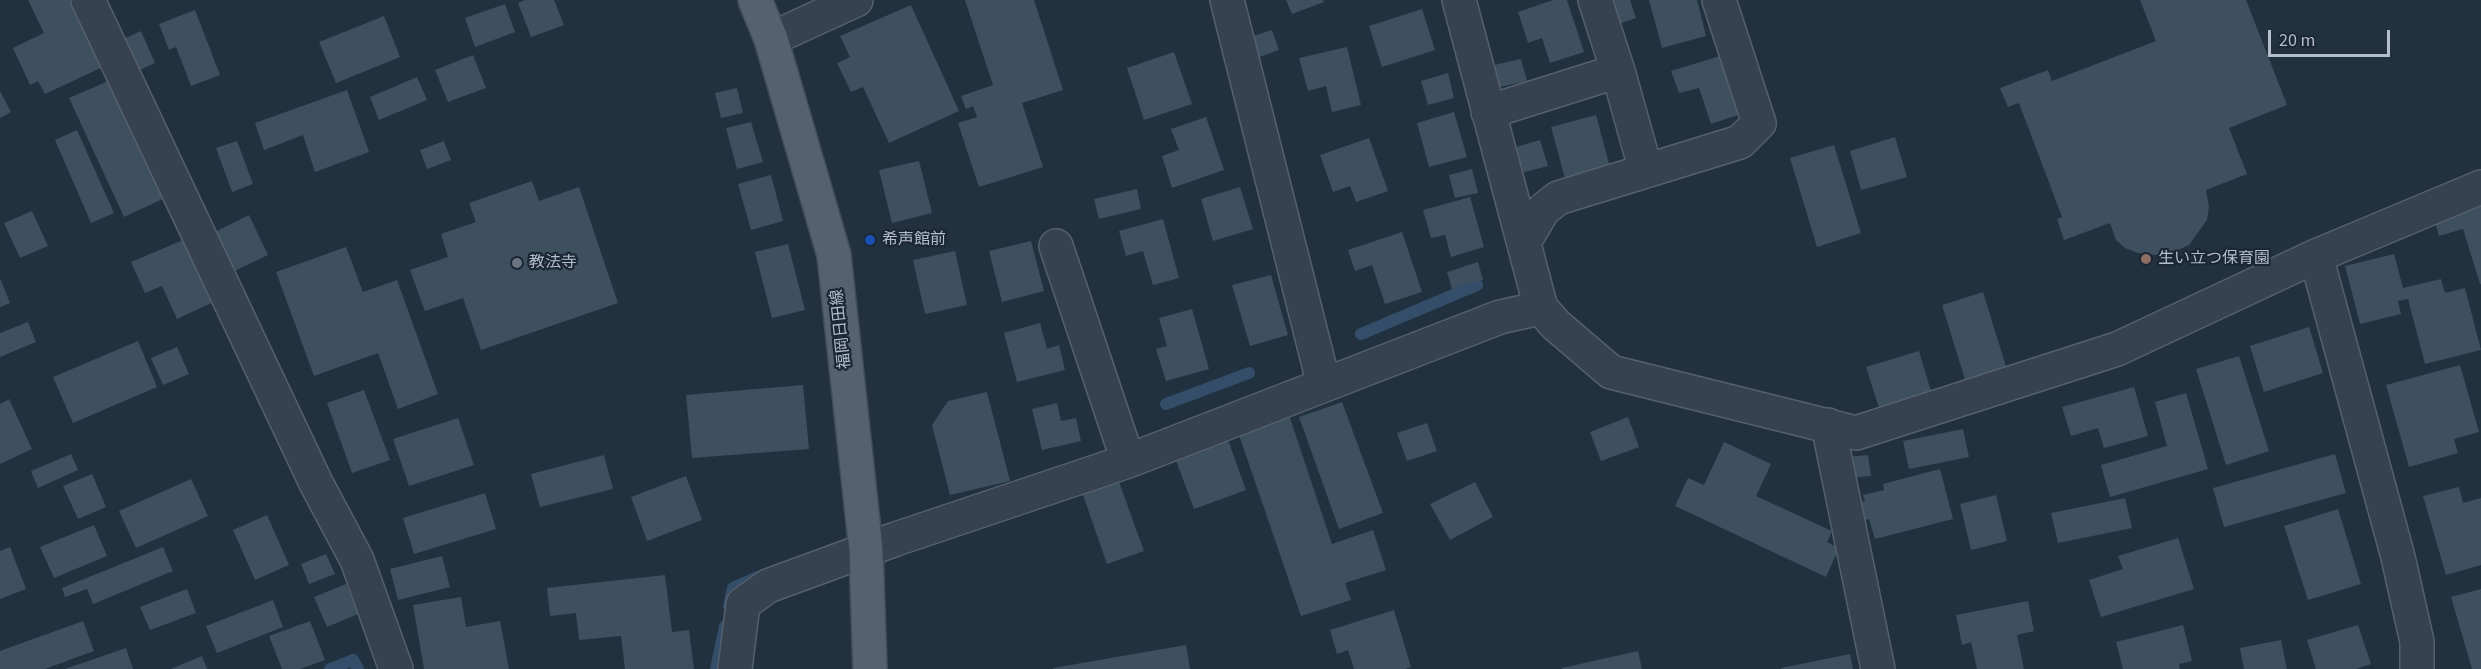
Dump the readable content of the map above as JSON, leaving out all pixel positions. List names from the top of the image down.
{
  "streets": {
    "main road": ["福岡日田線"]
  },
  "places": ["希声館前", "生い立つ保育園", "教法寺"],
  "scale_bar": "20 m"
}
